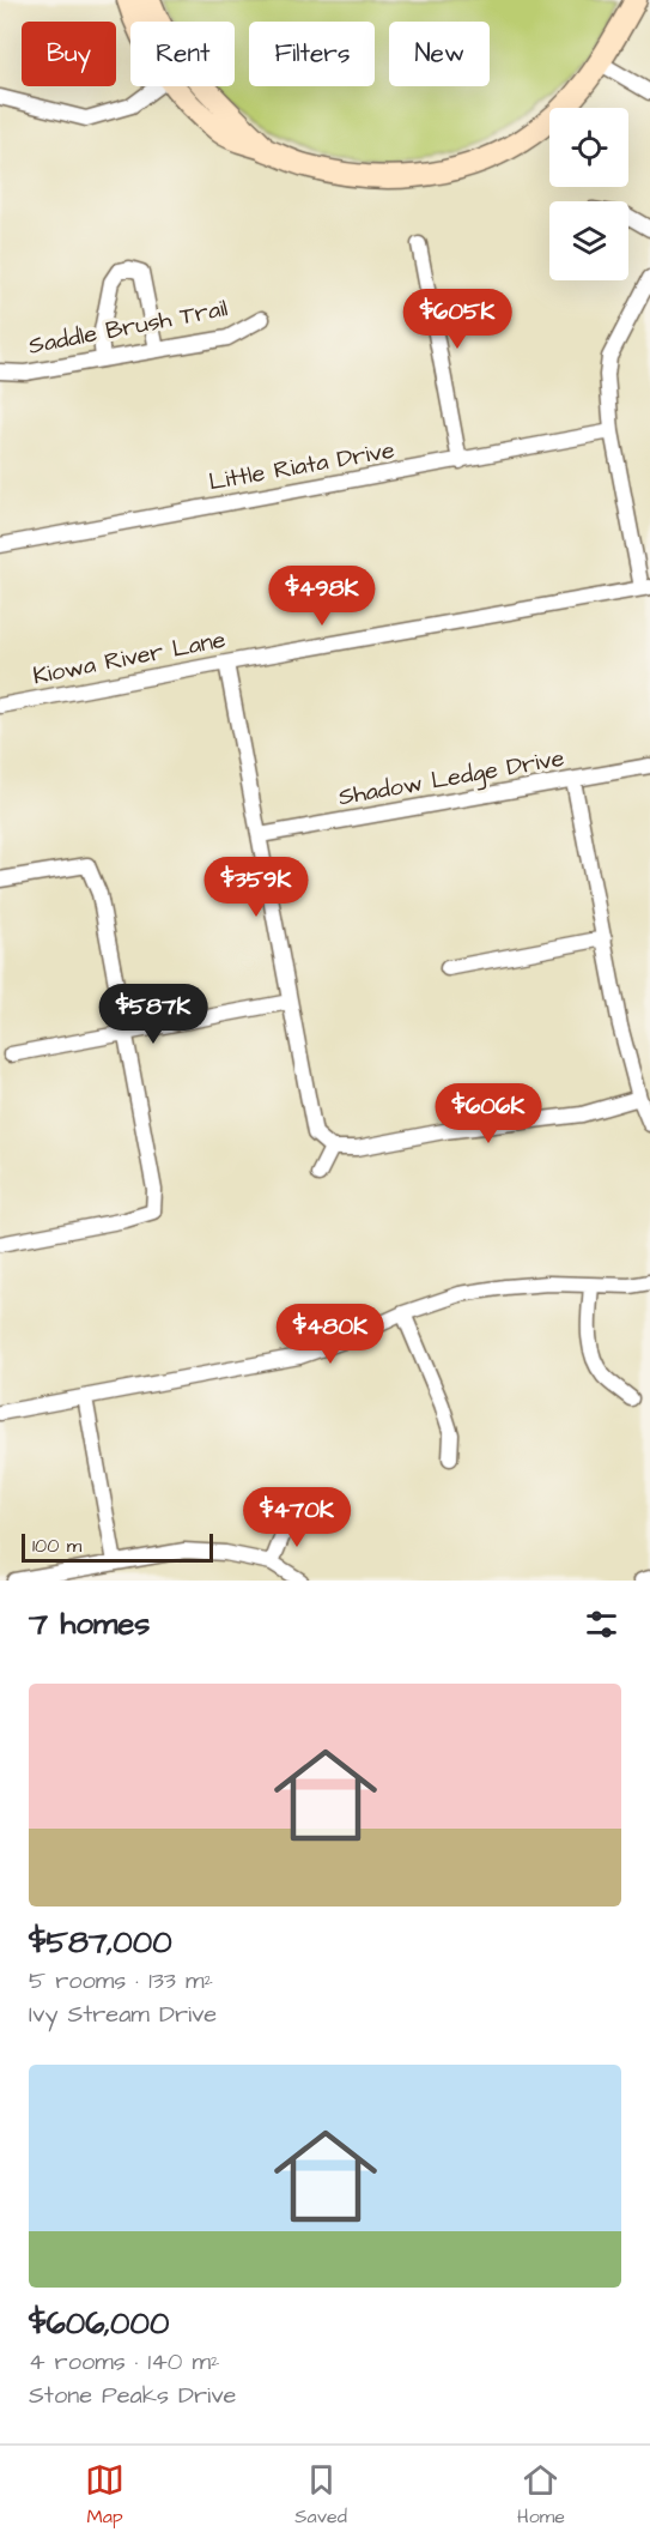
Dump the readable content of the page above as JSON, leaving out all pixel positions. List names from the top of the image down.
{
  "streets": {
    "street": [
      "Saddle Brush Trail",
      "Little Riata Drive",
      "Kiowa River Lane",
      "Shadow Ledge Drive"
    ]
  },
  "scale_bar": "100 m",
  "page": {
    "chip": [
      "Buy",
      "Rent",
      "Filters",
      "New"
    ],
    "price": [
      "$605K",
      "$498K",
      "$359K",
      "$587K",
      "$606K",
      "$480K",
      "$470K"
    ],
    "scale": "100 m",
    "heading": "7 homes",
    "list": [
      {
        "name": "$587,000",
        "note": "5 rooms · 133 m² · Ivy Stream Drive"
      },
      {
        "name": "$606,000",
        "note": "4 rooms · 140 m² · Stone Peaks Drive"
      }
    ],
    "tabs": ["Map", "Saved", "Home"]
  }
}
